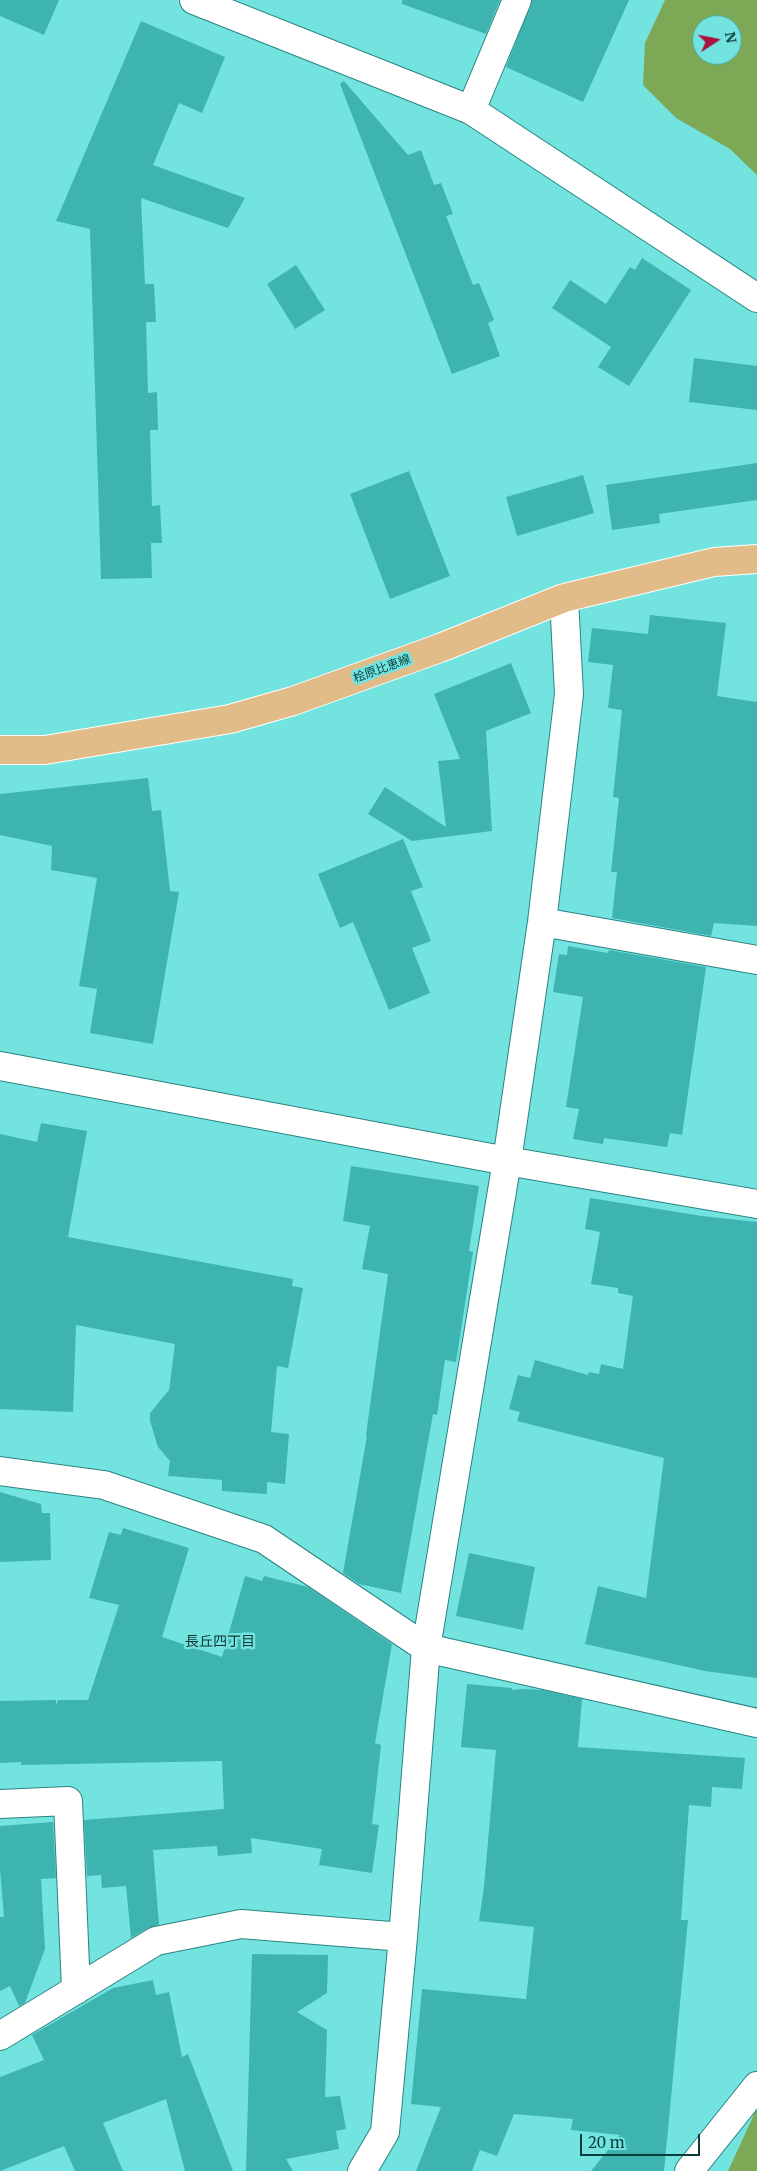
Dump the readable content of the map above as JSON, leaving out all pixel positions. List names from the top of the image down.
{
  "streets": {
    "main road": ["桧原比恵線"]
  },
  "districts": ["長丘四丁目"],
  "scale_bar": "20 m",
  "north": "right"
}
